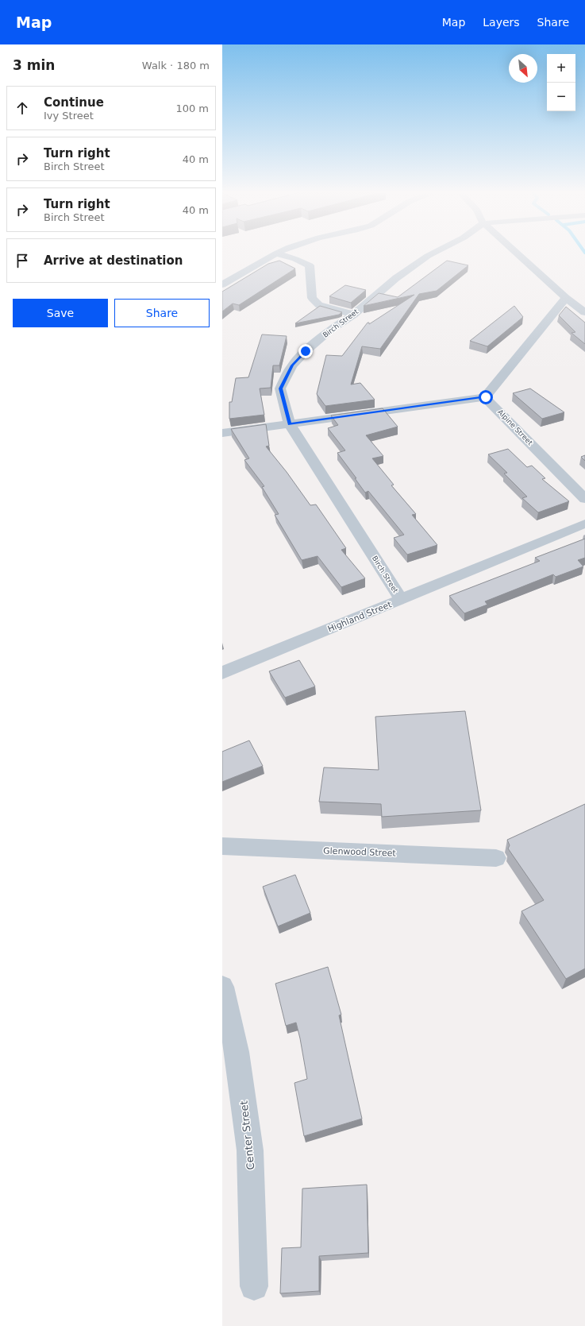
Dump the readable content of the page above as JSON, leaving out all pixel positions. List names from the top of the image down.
{
  "streets": {
    "street": [
      "Birch Street",
      "Alpine Street",
      "Highland Street",
      "Glenwood Street",
      "Center Street"
    ]
  },
  "crossings": [
    ["Birch Street", "Highland Street"]
  ],
  "north": "bottom right",
  "page": {
    "header": "Map",
    "nav": ["Map", "Layers", "Share"],
    "heading": ["3 min", "Walk · 180 m"],
    "map_buttons": ["+", "−"],
    "list": [
      ["Continue", "Ivy Street", "100 m"],
      ["Turn right", "Birch Street", "40 m"],
      ["Turn right", "Birch Street", "40 m"],
      "Arrive at destination"
    ],
    "buttons": ["Save", "Share"]
  }
}
